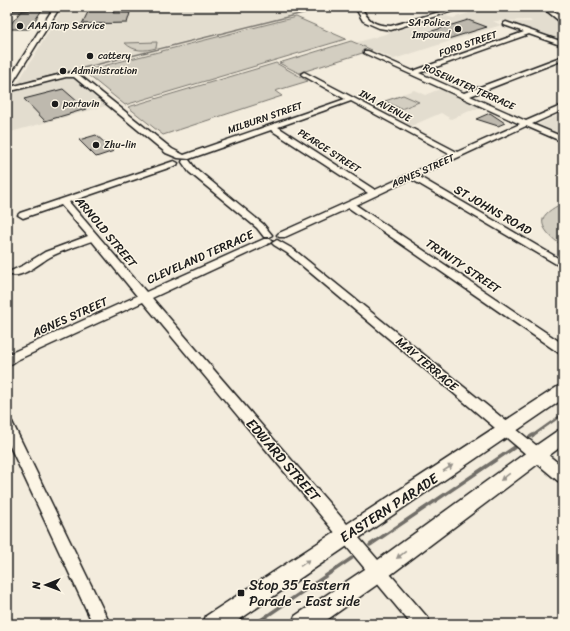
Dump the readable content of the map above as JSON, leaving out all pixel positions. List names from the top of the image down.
{
  "streets": {
    "main road": ["EASTERN PARADE"],
    "street": [
      "FORD STREET",
      "ROSEWATER TERRACE",
      "INA AVENUE",
      "MILBURN STREET",
      "PEARCE STREET",
      "AGNES STREET",
      "ST JOHNS ROAD",
      "ARNOLD STREET",
      "CLEVELAND TERRACE",
      "TRINITY STREET",
      "MAY TERRACE",
      "EDWARD STREET"
    ]
  },
  "crossings": [
    ["FORD STREET", "ROSEWATER TERRACE"],
    ["ROSEWATER TERRACE", "AGNES STREET"],
    ["INA AVENUE", "MILBURN STREET"],
    ["INA AVENUE", "AGNES STREET"],
    ["MILBURN STREET", "PEARCE STREET"],
    ["MILBURN STREET", "ARNOLD STREET"],
    ["MILBURN STREET", "MAY TERRACE"],
    ["PEARCE STREET", "AGNES STREET"],
    ["AGNES STREET", "ST JOHNS ROAD"],
    ["AGNES STREET", "ARNOLD STREET"],
    ["AGNES STREET", "CLEVELAND TERRACE"],
    ["AGNES STREET", "TRINITY STREET"],
    ["AGNES STREET", "MAY TERRACE"],
    ["AGNES STREET", "EDWARD STREET"],
    ["ARNOLD STREET", "CLEVELAND TERRACE"],
    ["ARNOLD STREET", "EDWARD STREET"],
    ["CLEVELAND TERRACE", "MAY TERRACE"],
    ["CLEVELAND TERRACE", "EDWARD STREET"],
    ["MAY TERRACE", "EASTERN PARADE"],
    ["EDWARD STREET", "EASTERN PARADE"]
  ],
  "places": {
    "other": [
      "AAA Tarp Service",
      "SA Police Impound",
      "cattery",
      "Administration",
      "portavin",
      "Zhu-lin"
    ],
    "transit": ["Stop 35 Eastern Parade - East side"]
  },
  "north": "left"
}
